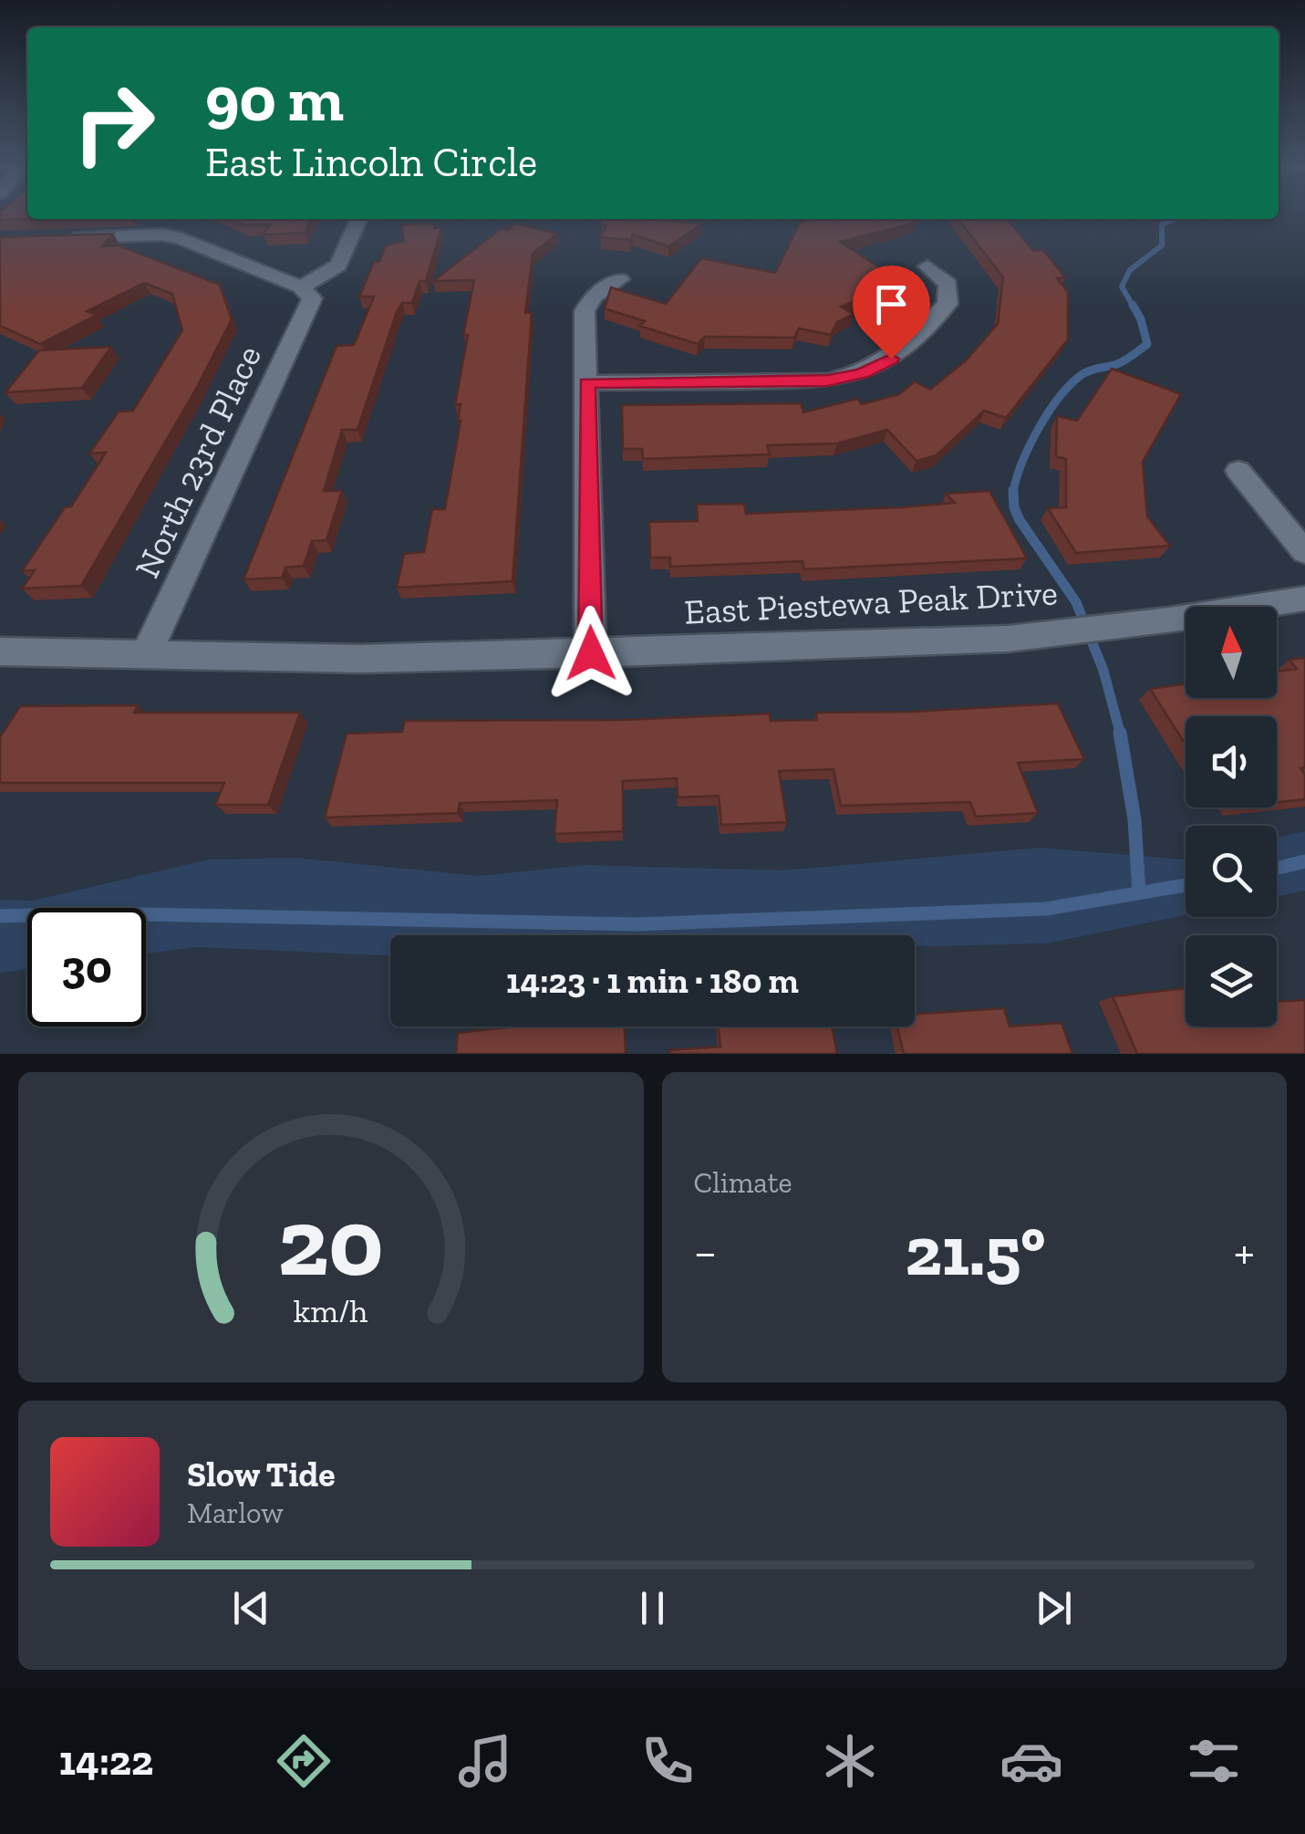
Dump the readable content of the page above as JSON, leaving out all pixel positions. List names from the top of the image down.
{
  "streets": {
    "street": ["North 23rd Place", "East Piestewa Peak Drive"]
  },
  "crossings": [
    ["North 23rd Place", "East Piestewa Peak Drive"]
  ],
  "north": "top",
  "page": {
    "turn": ["90 m", "East Lincoln Circle"],
    "limit": "30",
    "trip": "14:23 · 1 min · 180 m",
    "tile": "Climate",
    "heat": ["−", "21.5°", "+"],
    "song": ["Slow Tide", "Marlow"],
    "tabs": "14:22",
    "gauge": ["20", "km/h"]
  }
}
